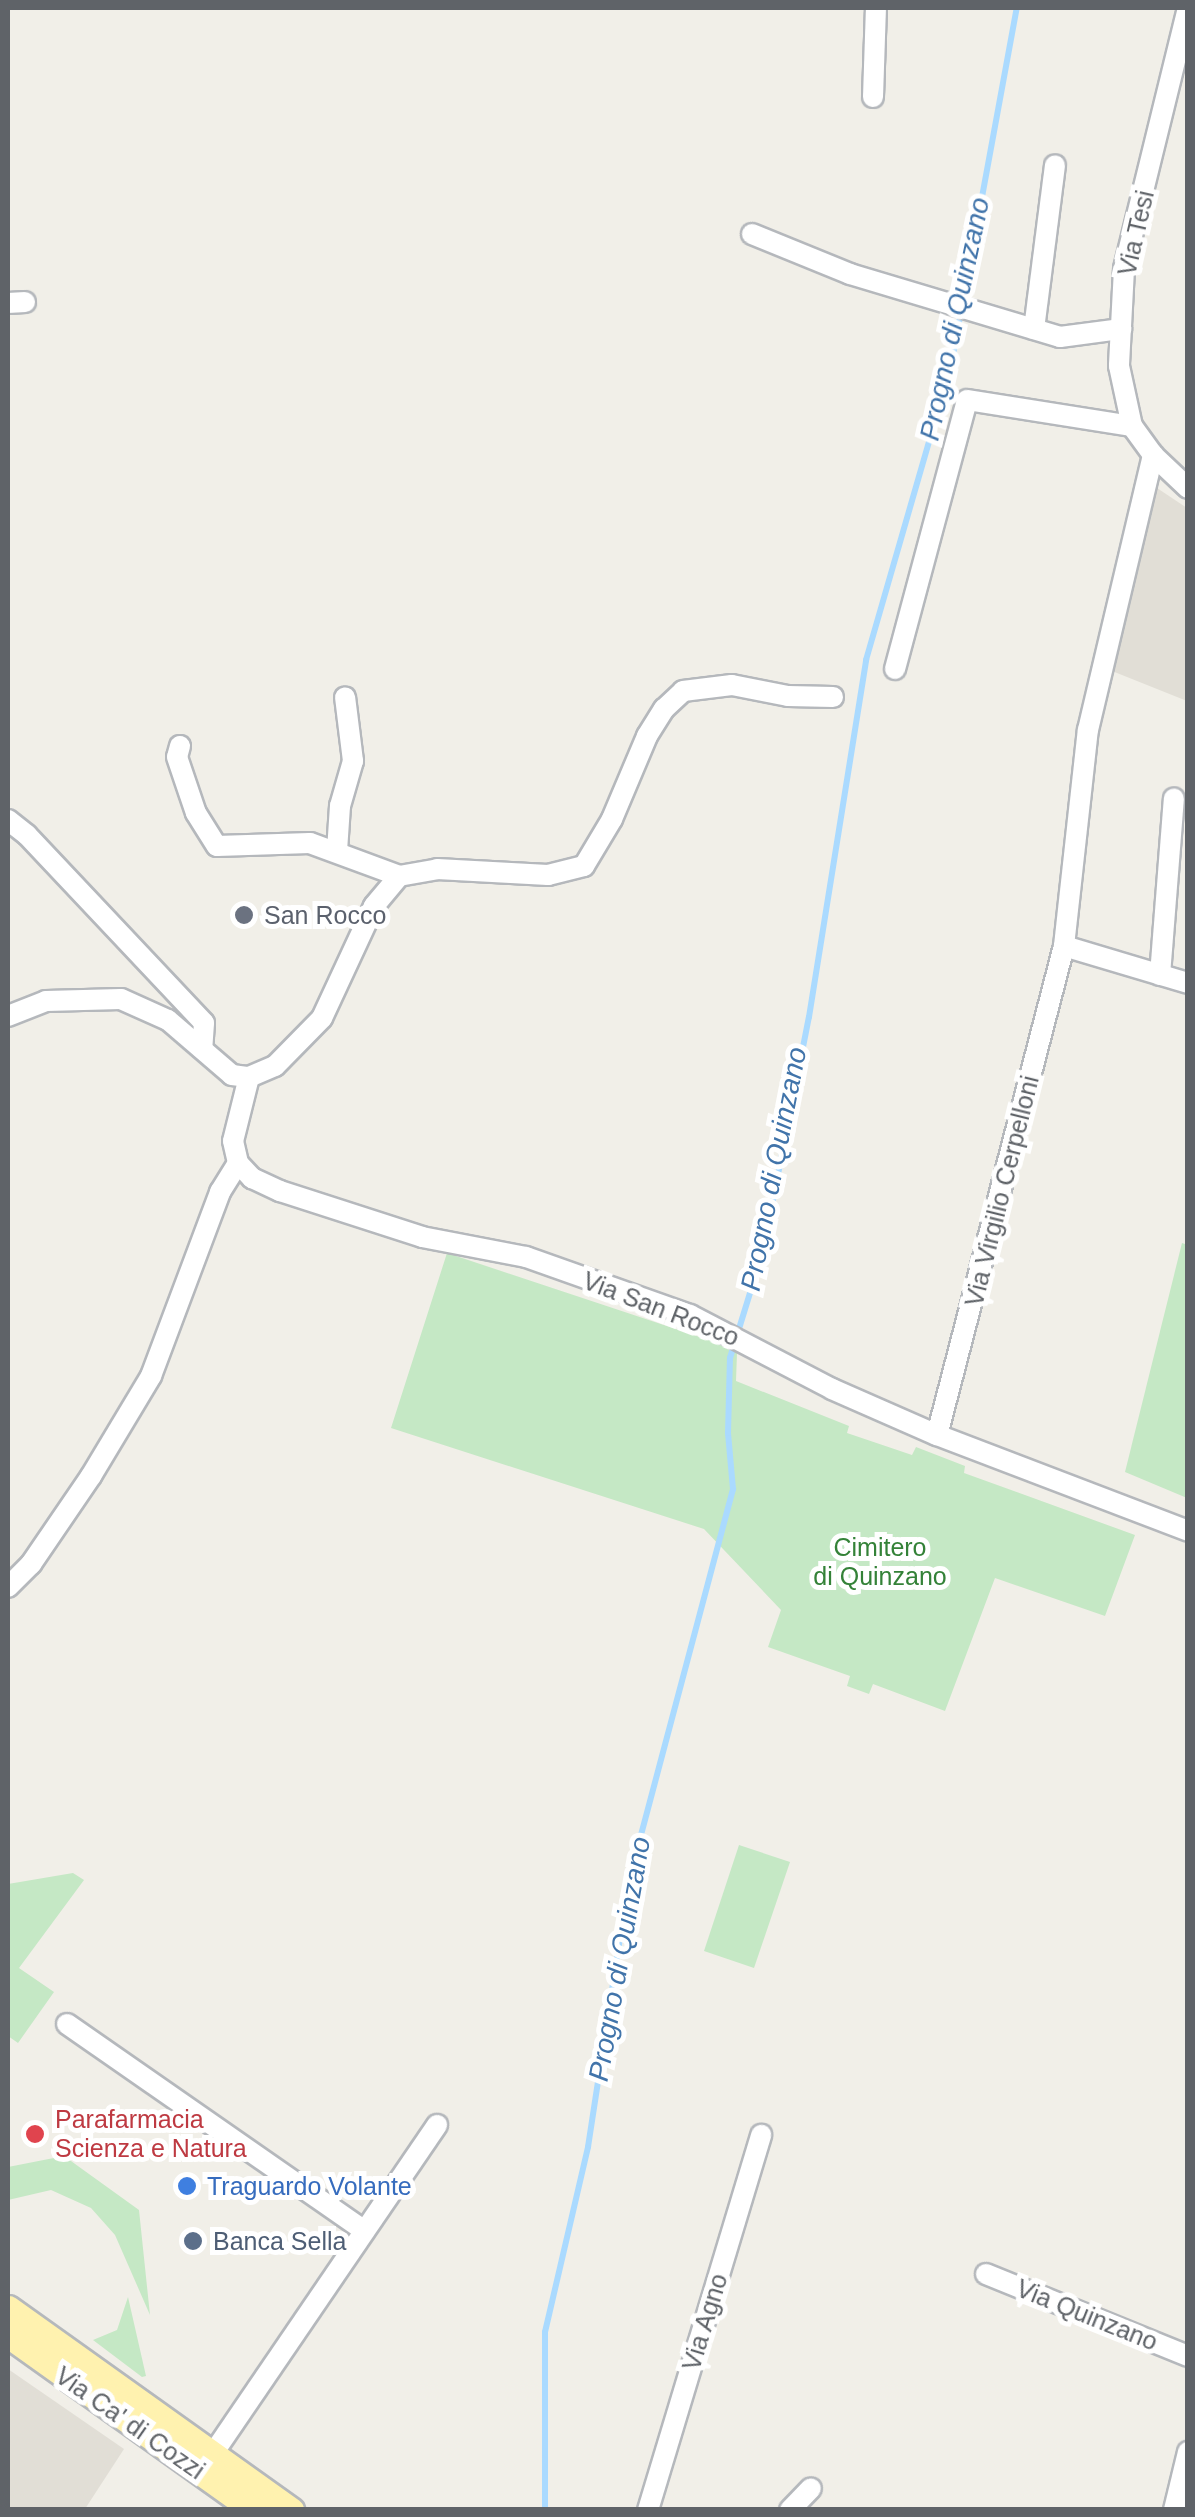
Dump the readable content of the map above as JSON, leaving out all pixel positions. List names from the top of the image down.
{
  "streets": {
    "main road": ["Via Ca' di Cozzi"],
    "street": [
      "Via Tesi",
      "Via Virgilio Cerpelloni",
      "Via San Rocco",
      "Via Quinzano",
      "Via Agno"
    ]
  },
  "crossings": [
    ["Via Tesi", "Via Virgilio Cerpelloni"],
    ["Via Virgilio Cerpelloni", "Via San Rocco"]
  ],
  "water": ["Progno di Quinzano"],
  "parks": ["Cimitero di Quinzano"],
  "places": [
    "San Rocco",
    "Parafarmacia Scienza e Natura",
    "Traguardo Volante",
    "Banca Sella"
  ]
}
